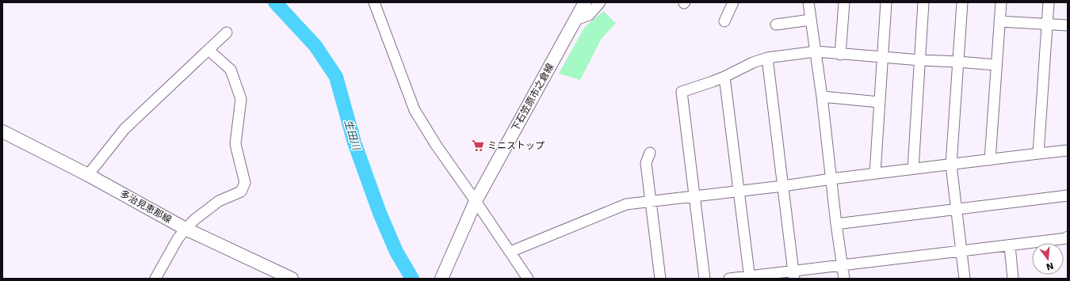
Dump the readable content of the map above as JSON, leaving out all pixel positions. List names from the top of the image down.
{
  "streets": {
    "main road": ["下石笠原市之倉線", "多治見恵那線"]
  },
  "water": ["生田川"],
  "places": {
    "supermarket": ["ミニストップ"]
  },
  "north": "bottom"
}
